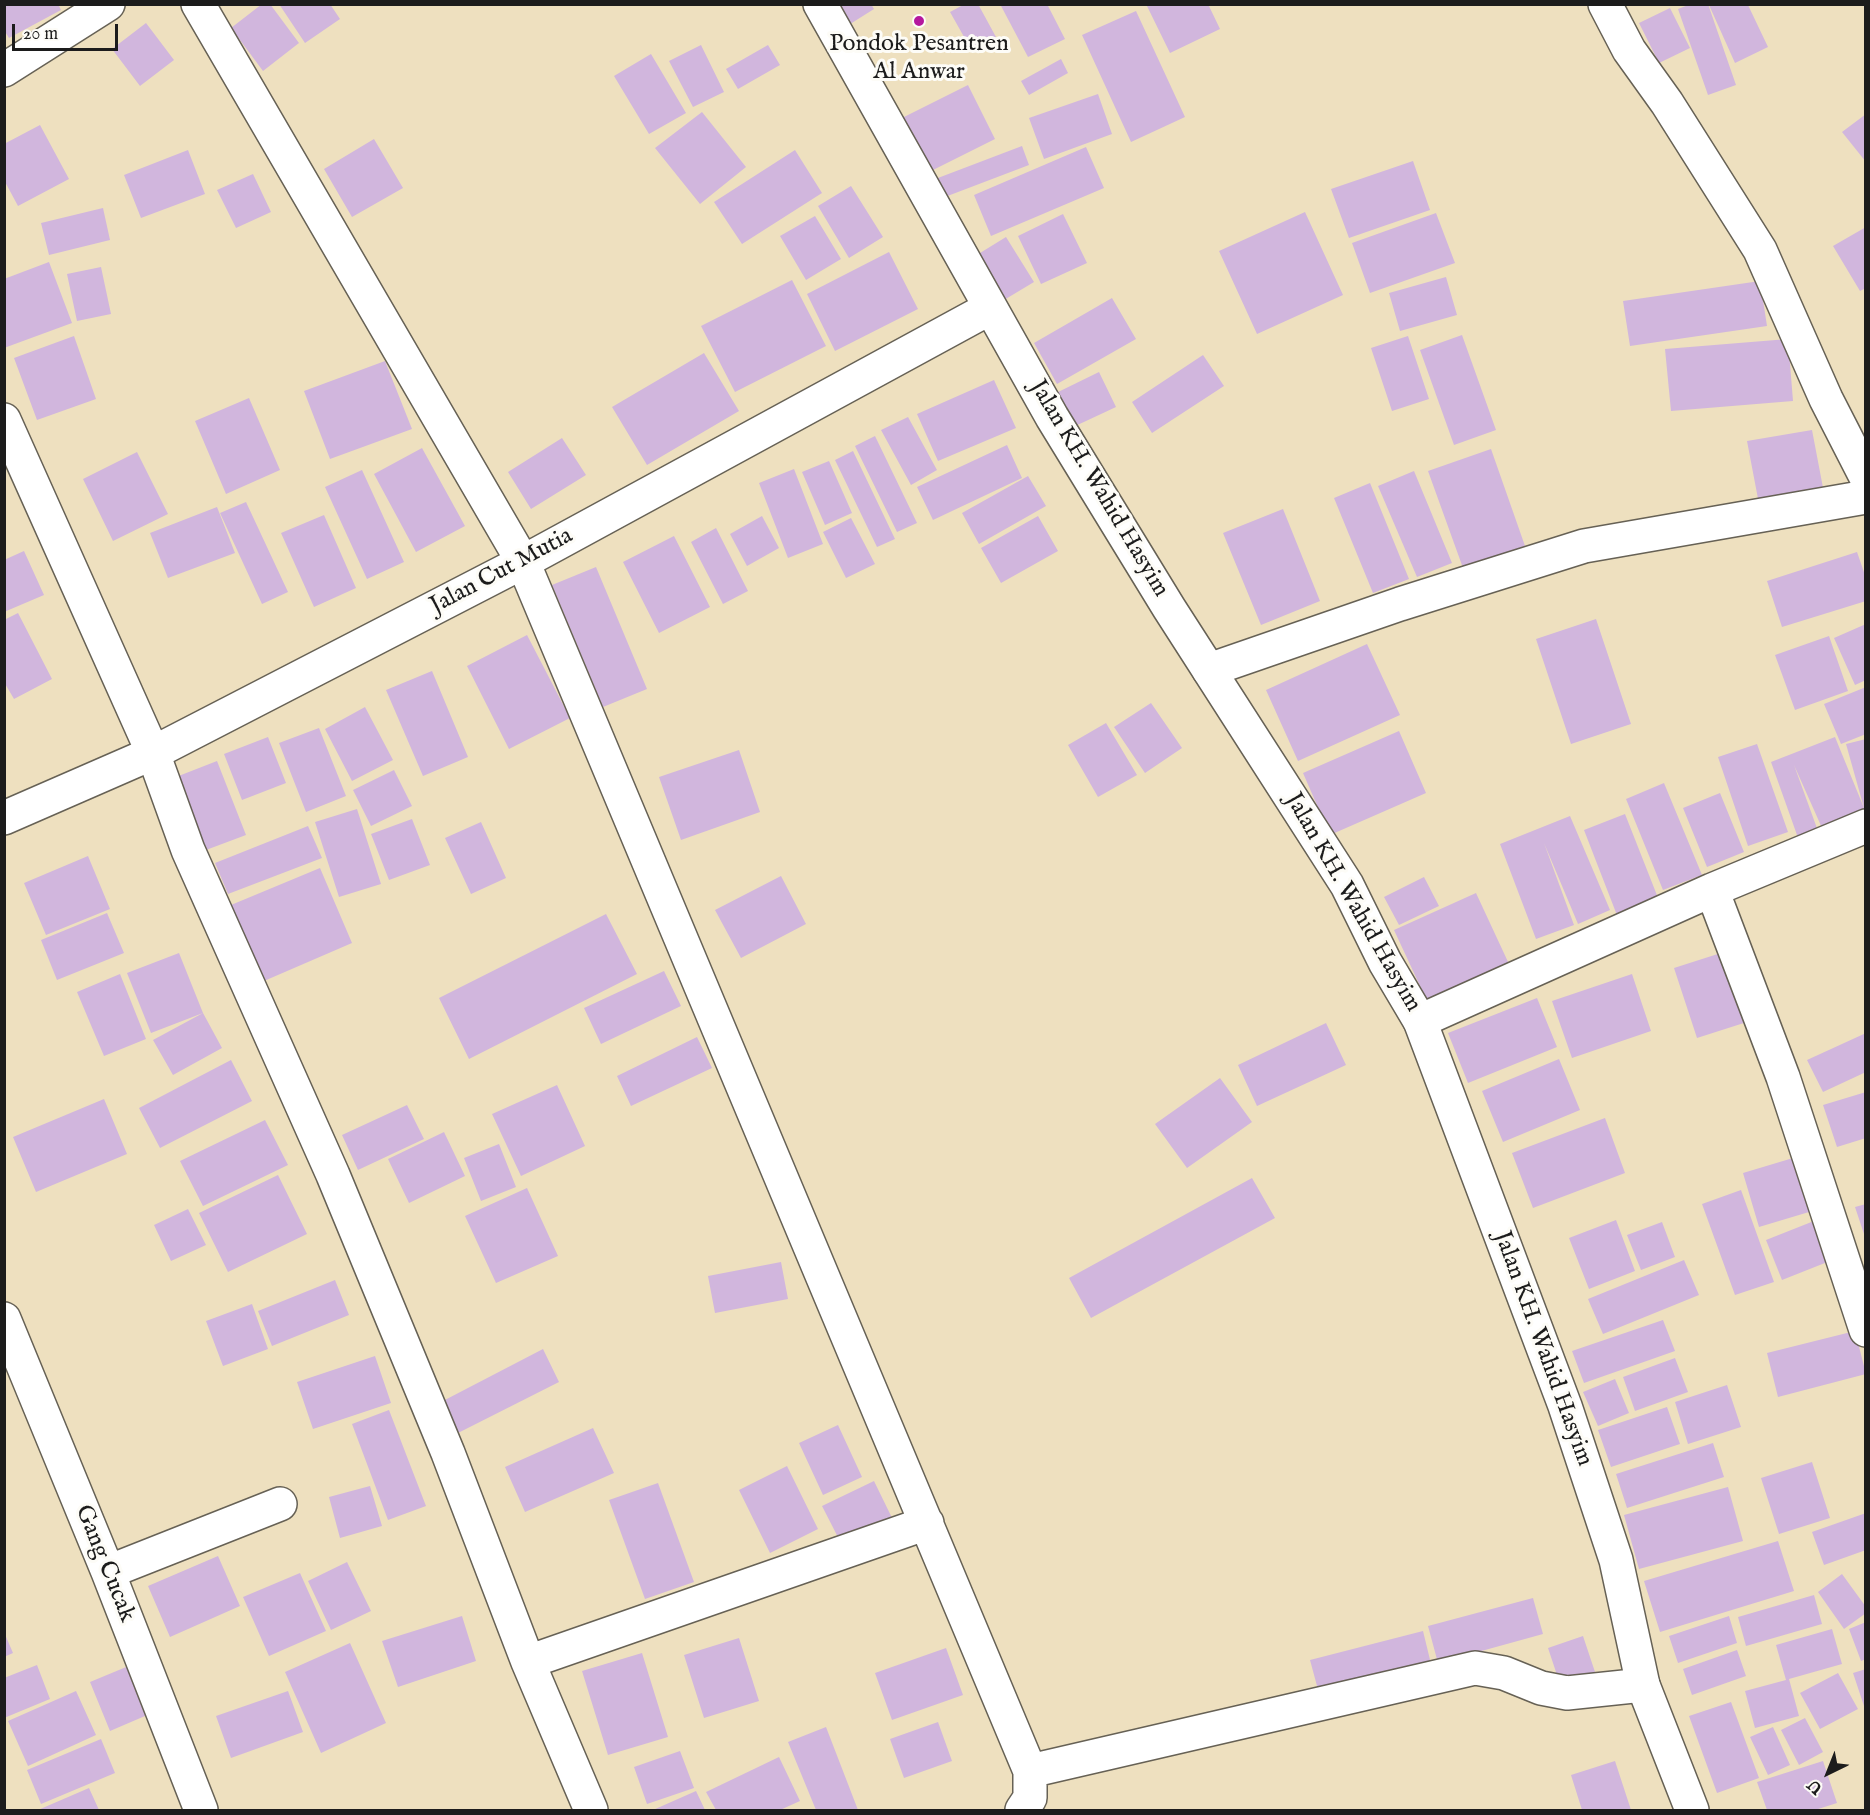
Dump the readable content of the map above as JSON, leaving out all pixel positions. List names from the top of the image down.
{
  "streets": {
    "street": ["Jalan KH. Wahid Hasyim", "Jalan Cut Mutia", "Gang Cucak"]
  },
  "crossings": [
    ["Jalan KH. Wahid Hasyim", "Jalan Cut Mutia"]
  ],
  "places": ["Pondok Pesantren Al Anwar"],
  "scale_bar": "20 m",
  "north": "bottom left"
}
